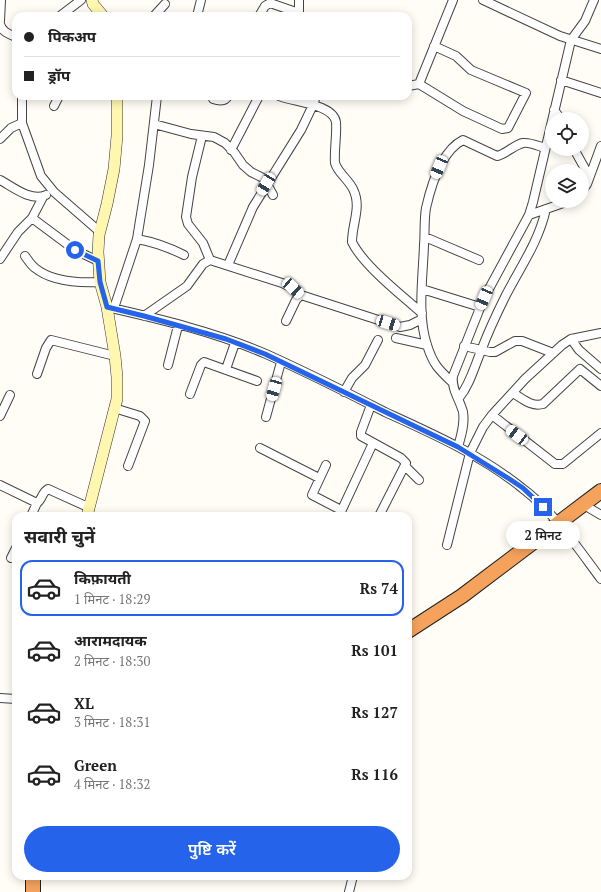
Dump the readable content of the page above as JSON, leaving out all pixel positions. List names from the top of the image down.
{
  "page": {
    "banner": ["पिकअप", "ड्रॉप"],
    "heading": "सवारी चुनें",
    "bubble": "2 मिनट",
    "list": [
      {
        "name": "किफ़ायती",
        "note": "1 मिनट · 18:29",
        "value": "Rs 74"
      },
      {
        "name": "आरामदायक",
        "note": "2 मिनट · 18:30",
        "value": "Rs 101"
      },
      {
        "name": "XL",
        "note": "3 मिनट · 18:31",
        "value": "Rs 127"
      },
      {
        "name": "Green",
        "note": "4 मिनट · 18:32",
        "value": "Rs 116"
      }
    ],
    "buttons": "पुष्टि करें"
  }
}
